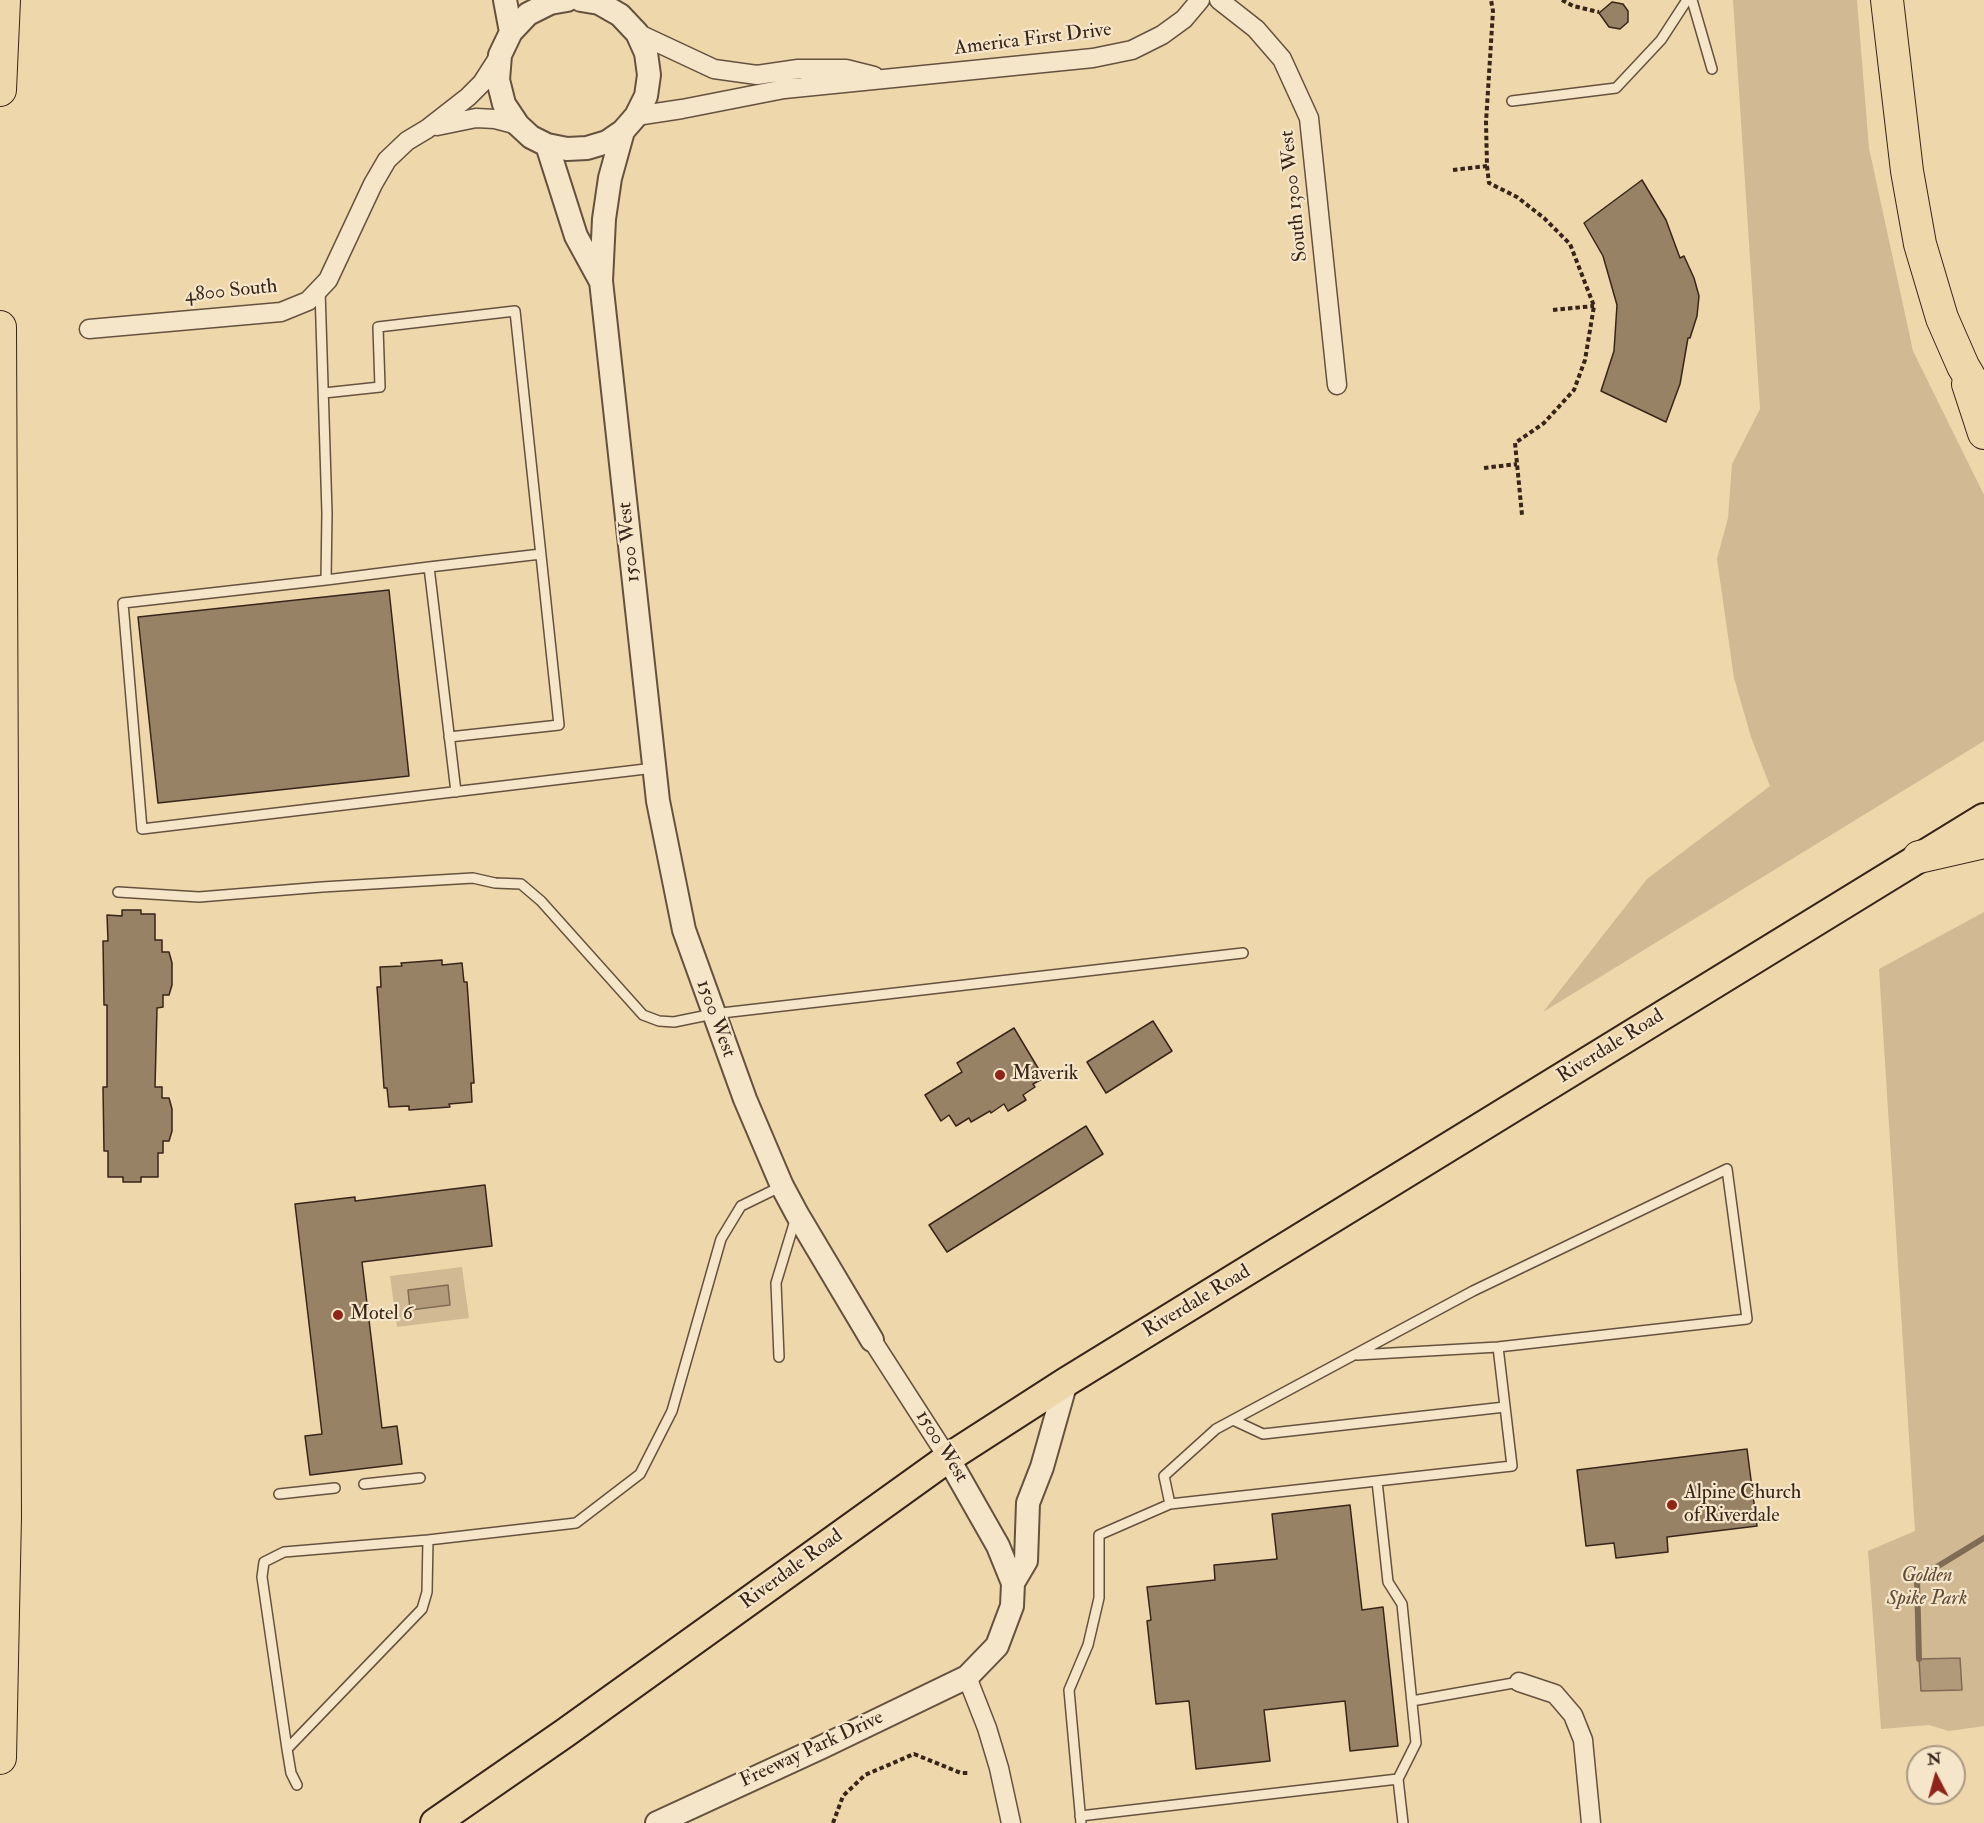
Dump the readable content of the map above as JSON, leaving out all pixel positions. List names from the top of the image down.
{
  "streets": {
    "main road": ["Riverdale Road"],
    "street": [
      "America First Drive",
      "South 1300 West",
      "4800 South",
      "1500 West",
      "Freeway Park Drive"
    ]
  },
  "crossings": [
    ["America First Drive", "1500 West"],
    ["1500 West", "Riverdale Road"],
    ["1500 West", "Freeway Park Drive"]
  ],
  "parks": ["Golden Spike Park"],
  "places": ["Maverik", "Motel 6", "Alpine Church of Riverdale"],
  "north": "top"
}
